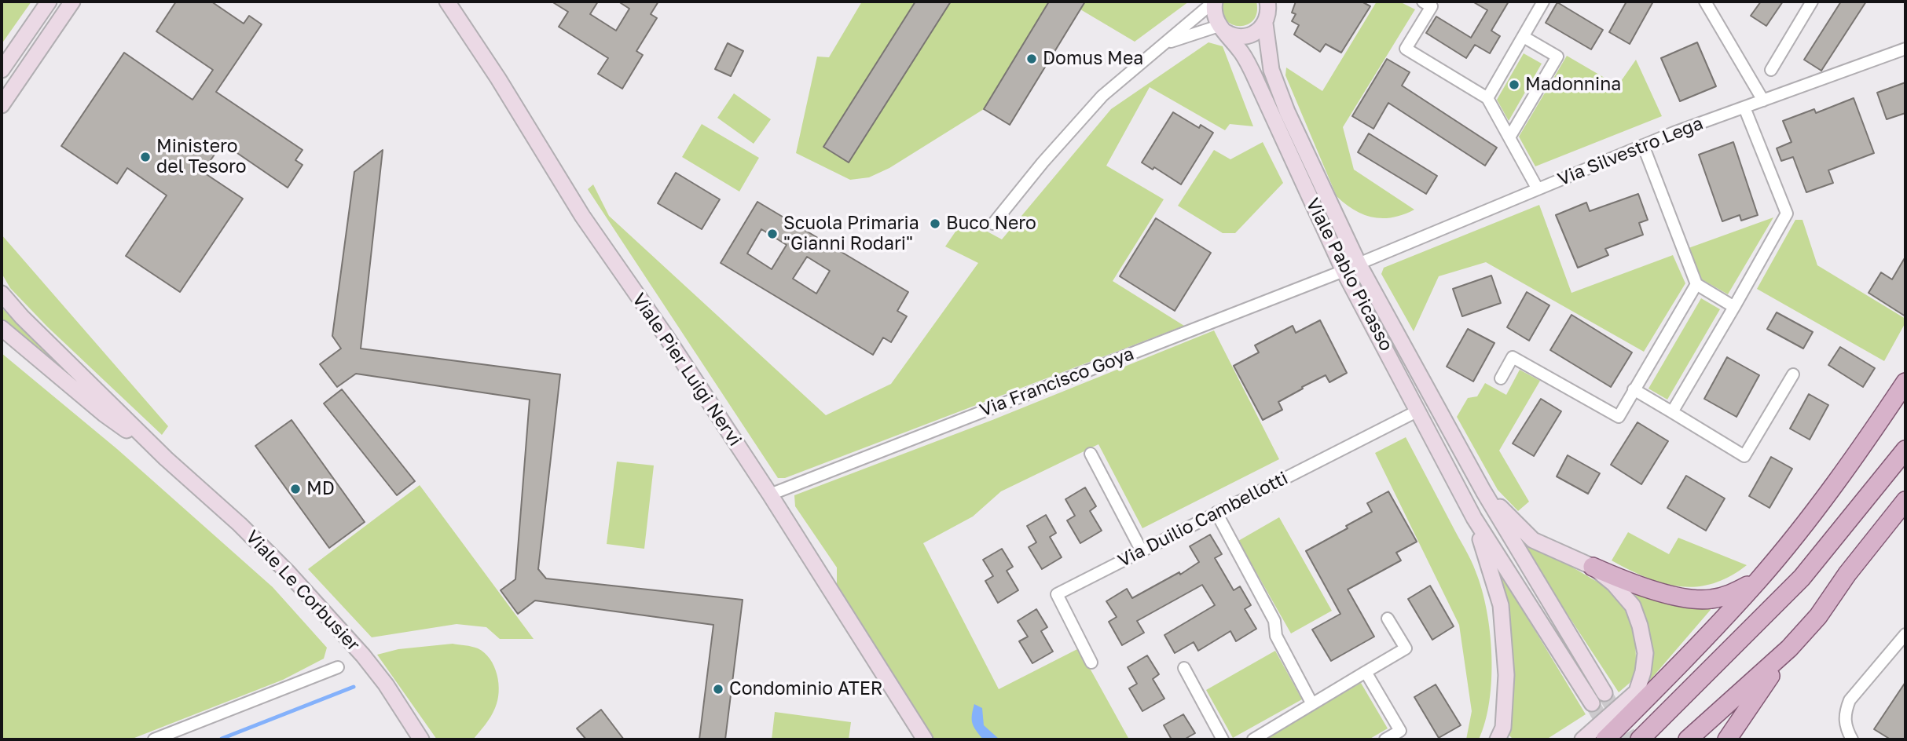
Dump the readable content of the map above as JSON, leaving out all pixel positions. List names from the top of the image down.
{
  "streets": {
    "street": [
      "Via Silvestro Lega",
      "Viale Pablo Picasso",
      "Viale Pier Luigi Nervi",
      "Via Francisco Goya",
      "Via Duilio Cambellotti",
      "Viale Le Corbusier"
    ]
  },
  "crossings": [
    ["Via Silvestro Lega", "Viale Pablo Picasso"],
    ["Viale Pablo Picasso", "Via Francisco Goya"],
    ["Viale Pablo Picasso", "Via Duilio Cambellotti"],
    ["Viale Pier Luigi Nervi", "Via Francisco Goya"]
  ],
  "places": [
    "Domus Mea",
    "Madonnina",
    "Ministero del Tesoro",
    "Buco Nero",
    "Scuola Primaria \"Gianni Rodari\"",
    "MD",
    "Condominio ATER"
  ]
}
